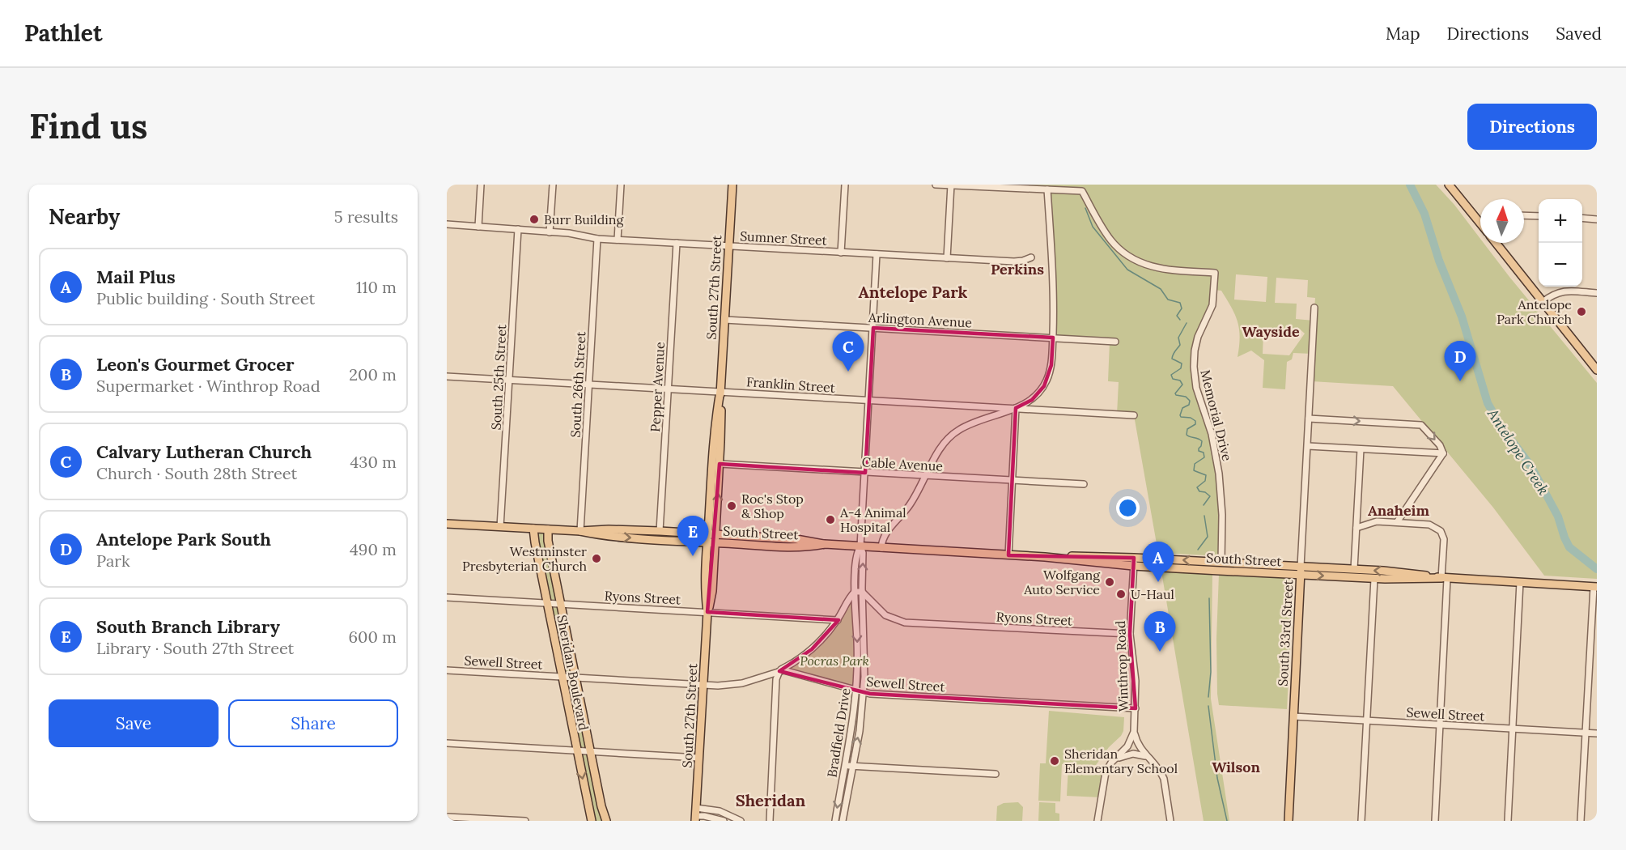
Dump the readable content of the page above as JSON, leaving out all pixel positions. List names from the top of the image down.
{
  "streets": {
    "main road": [
      "South 27th Street",
      "South Street",
      "South 33rd Street",
      "Sheridan Boulevard"
    ],
    "street": [
      "Sumner Street",
      "Arlington Avenue",
      "South 25th Street",
      "South 26th Street",
      "Franklin Street",
      "Pepper Avenue",
      "Memorial Drive",
      "Cable Avenue",
      "Ryons Street",
      "Sewell Street",
      "Winthrop Road",
      "Bradfield Drive"
    ]
  },
  "crossings": [
    ["Sumner Street", "South 27th Street"],
    ["Sumner Street", "South 25th Street"],
    ["Sumner Street", "South 26th Street"],
    ["Sumner Street", "Pepper Avenue"],
    ["South 27th Street", "Arlington Avenue"],
    ["South 27th Street", "Franklin Street"],
    ["South 27th Street", "Cable Avenue"],
    ["South 27th Street", "South Street"],
    ["South 27th Street", "Ryons Street"],
    ["South 27th Street", "Sewell Street"],
    ["South 25th Street", "Franklin Street"],
    ["South 25th Street", "South Street"],
    ["South 26th Street", "Franklin Street"],
    ["South 26th Street", "South Street"],
    ["Franklin Street", "Pepper Avenue"],
    ["Pepper Avenue", "South Street"],
    ["Memorial Drive", "South Street"],
    ["South Street", "South 33rd Street"],
    ["South Street", "Winthrop Road"],
    ["South Street", "Sheridan Boulevard"],
    ["South Street", "Bradfield Drive"],
    ["Ryons Street", "Winthrop Road"],
    ["Ryons Street", "Sheridan Boulevard"],
    ["Ryons Street", "Bradfield Drive"],
    ["South 33rd Street", "Sewell Street"],
    ["Sewell Street", "Winthrop Road"],
    ["Sewell Street", "Sheridan Boulevard"],
    ["Sewell Street", "Bradfield Drive"]
  ],
  "districts": [
    "Perkins",
    "Antelope Park",
    "Wayside",
    "Anaheim",
    "Wilson",
    "Sheridan"
  ],
  "water": ["Antelope Creek"],
  "parks": ["Pocras Park"],
  "places": [
    "Burr Building",
    "Antelope Park Church",
    "Roc's Stop & Shop",
    "A-4 Animal Hospital",
    "Westminster Presbyterian Church",
    "Wolfgang Auto Service",
    "U-Haul",
    "Sheridan Elementary School"
  ],
  "north": "top",
  "page": {
    "header": "Pathlet",
    "nav": ["Map", "Directions", "Saved"],
    "buttons": [
      "Directions",
      ["Save", "Share"]
    ],
    "title": "Find us",
    "heading": ["Nearby", "5 results"],
    "map_buttons": ["+", "−"],
    "list": [
      {
        "mark": "A",
        "name": "Mail Plus",
        "note": "Public building · South Street",
        "value": "110 m"
      },
      {
        "mark": "B",
        "name": "Leon's Gourmet Grocer",
        "note": "Supermarket · Winthrop Road",
        "value": "200 m"
      },
      {
        "mark": "C",
        "name": "Calvary Lutheran Church",
        "note": "Church · South 28th Street",
        "value": "430 m"
      },
      {
        "mark": "D",
        "name": "Antelope Park South",
        "note": "Park",
        "value": "490 m"
      },
      {
        "mark": "E",
        "name": "South Branch Library",
        "note": "Library · South 27th Street",
        "value": "600 m"
      }
    ],
    "pins": [
      "C",
      "D",
      "E",
      "A",
      "B"
    ]
  }
}
